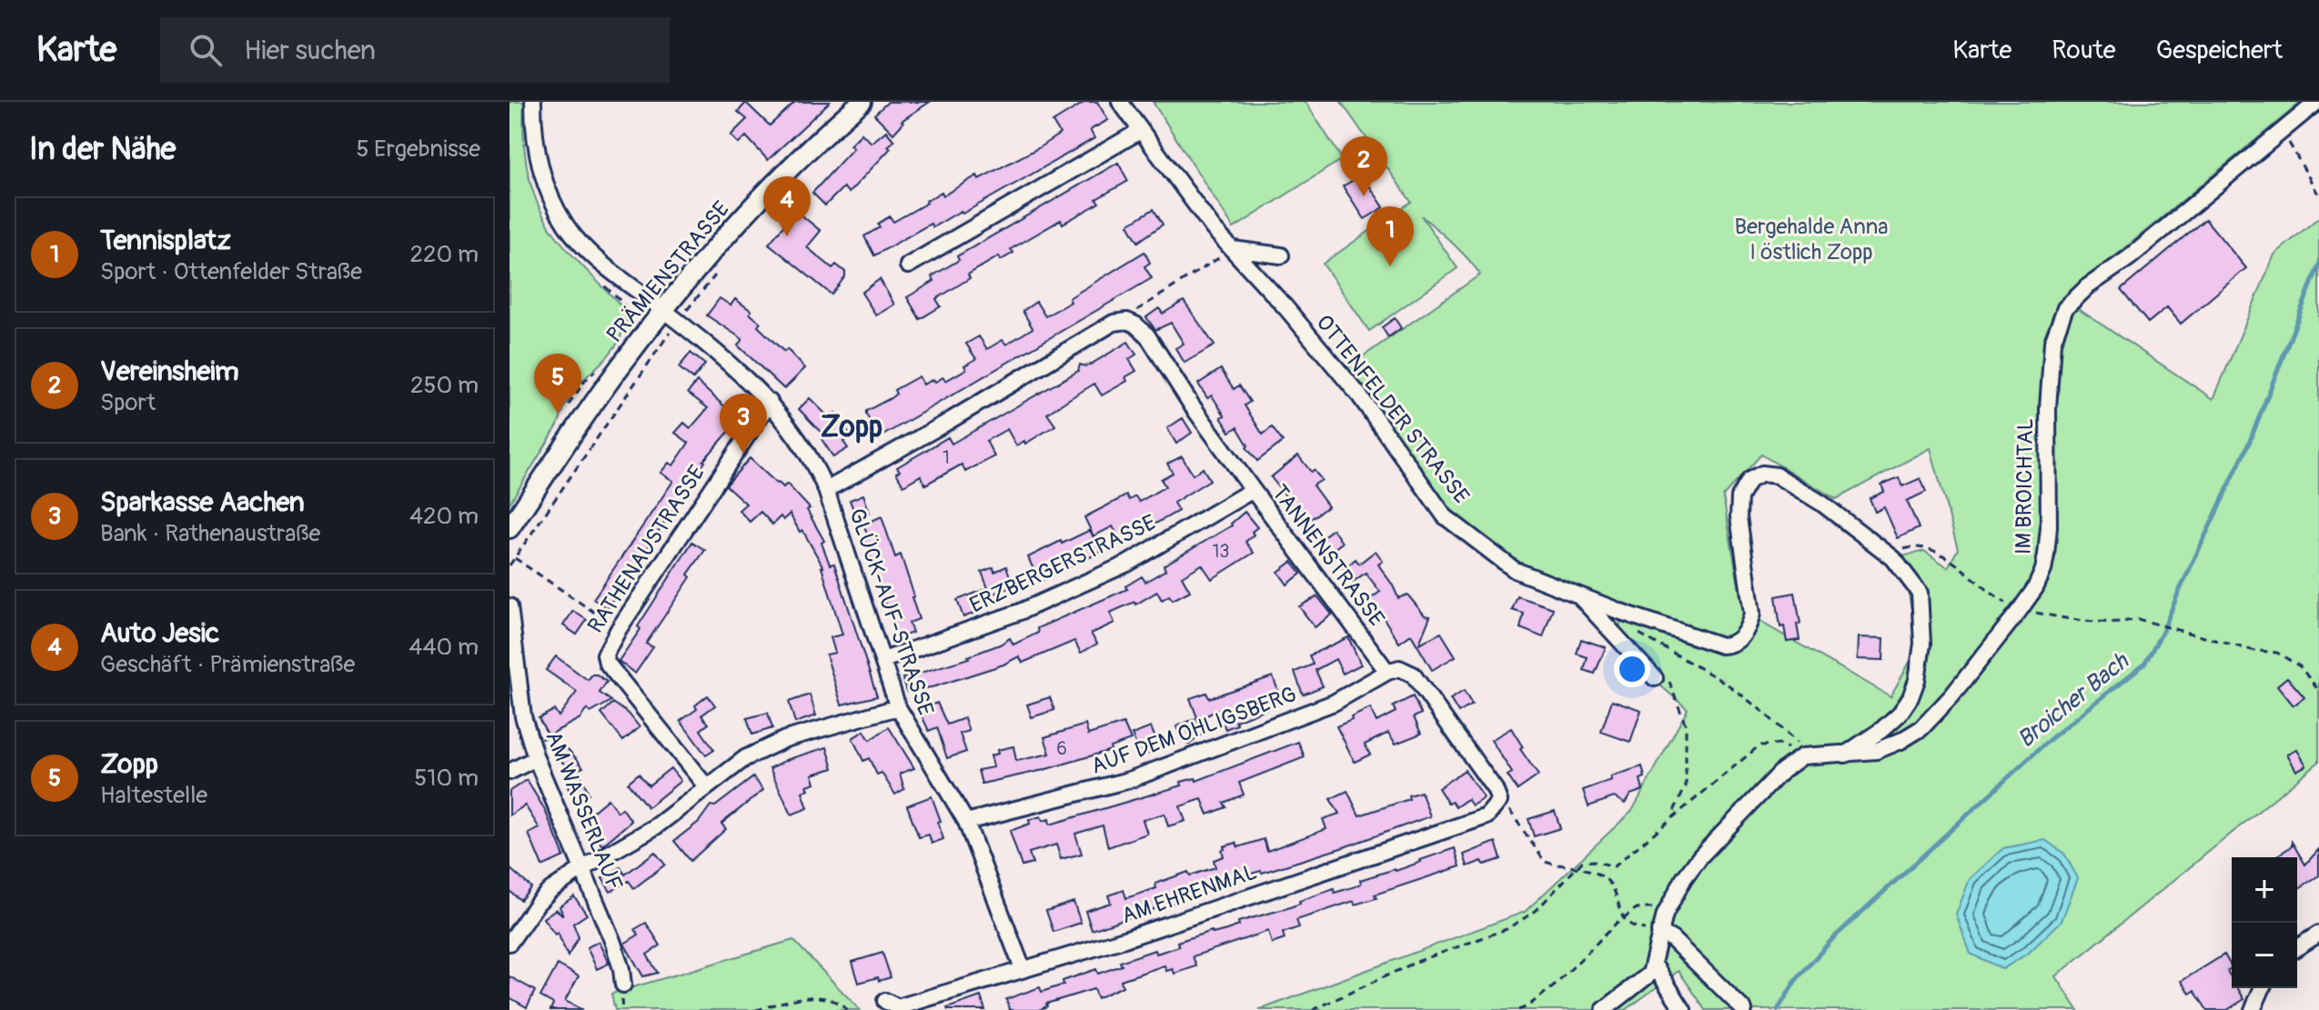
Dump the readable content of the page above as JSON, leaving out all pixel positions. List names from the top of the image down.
{
  "streets": {
    "main road": ["PRÄMIENSTRASSE"],
    "street": [
      "OTTENFELDER STRASSE",
      "IM BROICHTAL",
      "RATHENAUSTRASSE",
      "TANNENSTRASSE",
      "ERZBERGERSTRASSE",
      "GLÜCK-AUF-STRASSE",
      "AUF DEM OHLIGSBERG",
      "AM WASSERLAUF",
      "AM EHRENMAL"
    ]
  },
  "crossings": [
    ["PRÄMIENSTRASSE", "GLÜCK-AUF-STRASSE"],
    ["OTTENFELDER STRASSE", "IM BROICHTAL"],
    ["RATHENAUSTRASSE", "GLÜCK-AUF-STRASSE"],
    ["TANNENSTRASSE", "ERZBERGERSTRASSE"],
    ["TANNENSTRASSE", "AUF DEM OHLIGSBERG"],
    ["ERZBERGERSTRASSE", "GLÜCK-AUF-STRASSE"],
    ["GLÜCK-AUF-STRASSE", "AUF DEM OHLIGSBERG"],
    ["GLÜCK-AUF-STRASSE", "AM EHRENMAL"]
  ],
  "districts": ["Zopp"],
  "water": ["Broicher Bach"],
  "parks": ["Bergehalde Anna I östlich Zopp"],
  "house_numbers": ["1", "13", "6"],
  "page": {
    "header": "Karte",
    "search": "Hier suchen",
    "nav": ["Karte", "Route", "Gespeichert"],
    "heading": ["In der Nähe", "5 Ergebnisse"],
    "pins": [
      "2",
      "4",
      "1",
      "5",
      "3"
    ],
    "list": [
      {
        "mark": "1",
        "name": "Tennisplatz",
        "note": "Sport · Ottenfelder Straße",
        "value": "220 m"
      },
      {
        "mark": "2",
        "name": "Vereinsheim",
        "note": "Sport",
        "value": "250 m"
      },
      {
        "mark": "3",
        "name": "Sparkasse Aachen",
        "note": "Bank · Rathenaustraße",
        "value": "420 m"
      },
      {
        "mark": "4",
        "name": "Auto Jesic",
        "note": "Geschäft · Prämienstraße",
        "value": "440 m"
      },
      {
        "mark": "5",
        "name": "Zopp",
        "note": "Haltestelle",
        "value": "510 m"
      }
    ],
    "map_buttons": ["+", "−"]
  }
}
